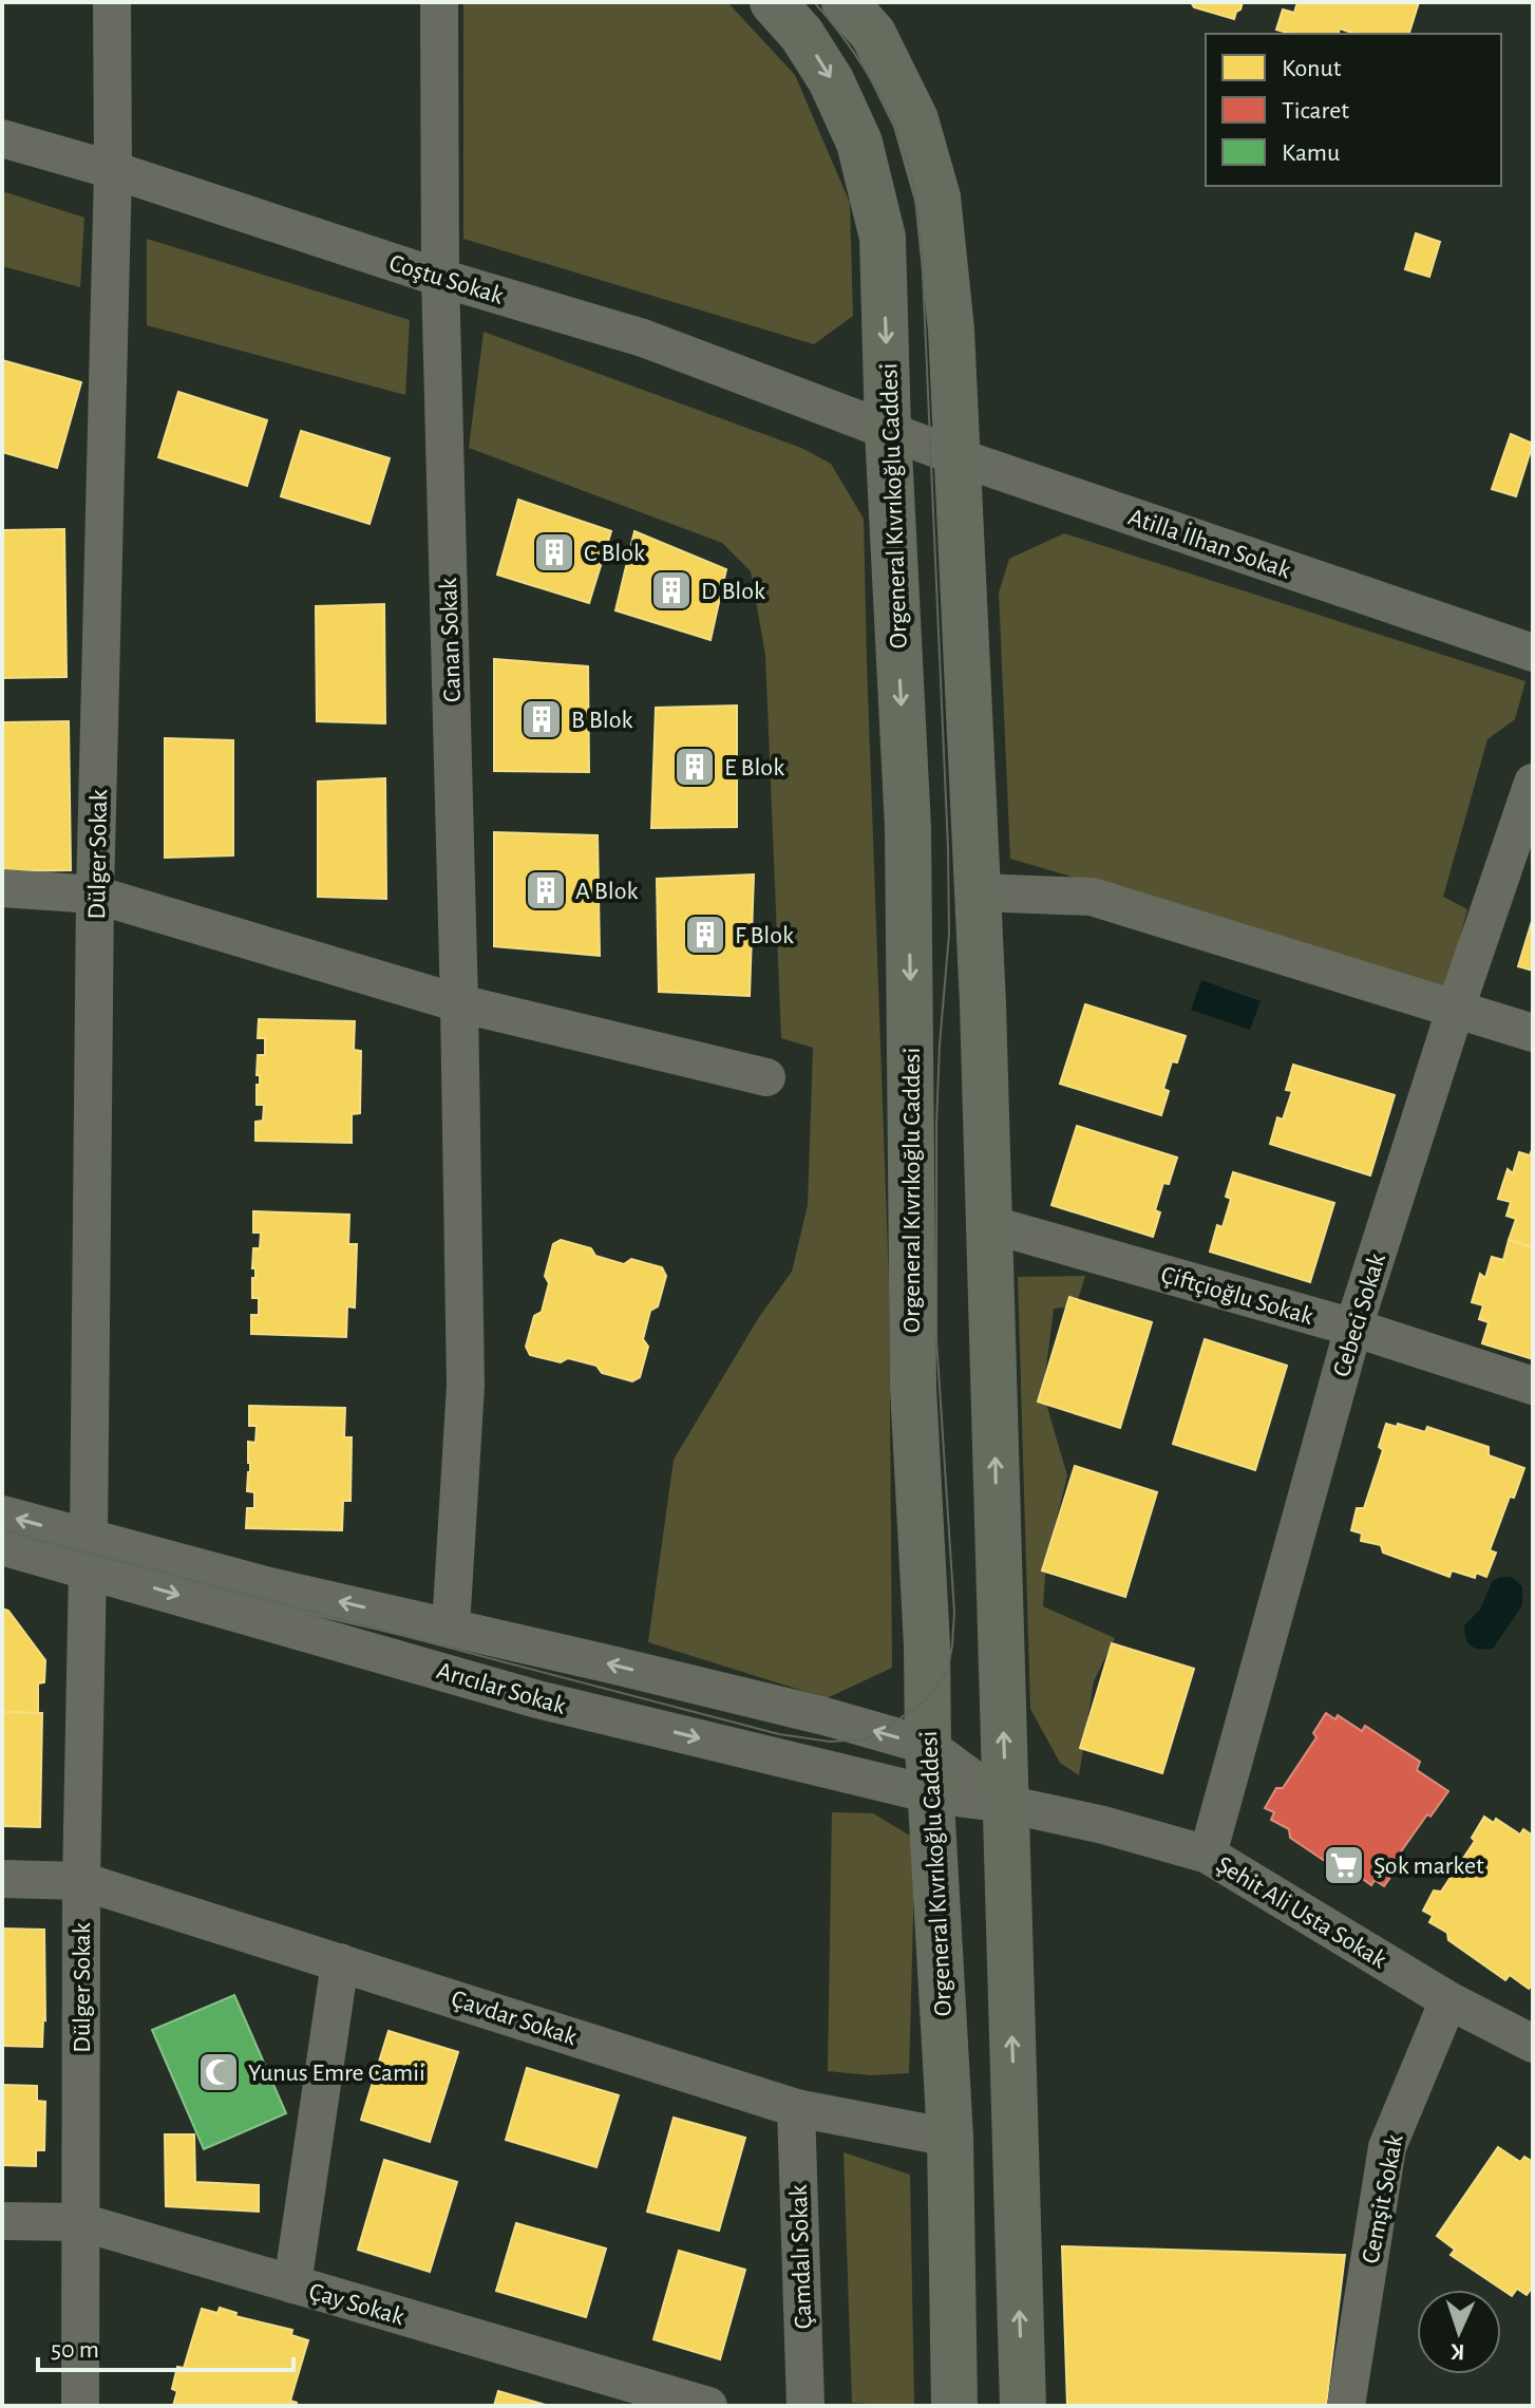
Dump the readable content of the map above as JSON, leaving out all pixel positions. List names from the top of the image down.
{
  "streets": {
    "main road": ["Orgeneral Kıvrıkoğlu Caddesi"],
    "street": [
      "Coştu Sokak",
      "Atilla İlhan Sokak",
      "Canan Sokak",
      "Dülger Sokak",
      "Çiftçioğlu Sokak",
      "Cebeci Sokak",
      "Arıcılar Sokak",
      "Şehit Ali Usta Sokak",
      "Çavdar Sokak",
      "Cemşit Sokak",
      "Çamdalı Sokak",
      "Çay Sokak"
    ]
  },
  "crossings": [
    ["Coştu Sokak", "Orgeneral Kıvrıkoğlu Caddesi"],
    ["Coştu Sokak", "Atilla İlhan Sokak"],
    ["Coştu Sokak", "Canan Sokak"],
    ["Coştu Sokak", "Dülger Sokak"],
    ["Orgeneral Kıvrıkoğlu Caddesi", "Atilla İlhan Sokak"],
    ["Orgeneral Kıvrıkoğlu Caddesi", "Arıcılar Sokak"],
    ["Orgeneral Kıvrıkoğlu Caddesi", "Çavdar Sokak"],
    ["Dülger Sokak", "Arıcılar Sokak"],
    ["Dülger Sokak", "Çavdar Sokak"],
    ["Dülger Sokak", "Çay Sokak"],
    ["Çiftçioğlu Sokak", "Cebeci Sokak"],
    ["Cebeci Sokak", "Şehit Ali Usta Sokak"],
    ["Arıcılar Sokak", "Şehit Ali Usta Sokak"],
    ["Şehit Ali Usta Sokak", "Cemşit Sokak"],
    ["Çavdar Sokak", "Çamdalı Sokak"]
  ],
  "places": {
    "building": [
      "C Blok",
      "D Blok",
      "B Blok",
      "E Blok",
      "A Blok",
      "F Blok"
    ],
    "supermarket": ["Şok market"],
    "mosque": ["Yunus Emre Camii"]
  },
  "legend": ["Konut", "Ticaret", "Kamu"],
  "scale_bar": "50 m",
  "north": "bottom"
}
